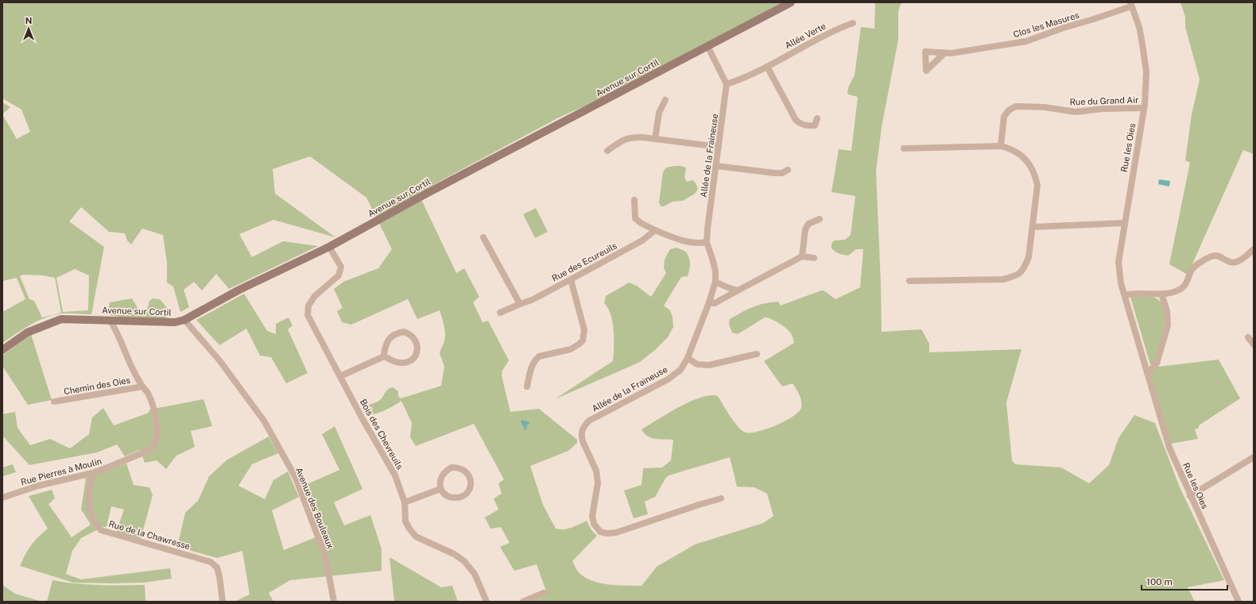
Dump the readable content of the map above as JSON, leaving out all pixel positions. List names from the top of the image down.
{
  "streets": {
    "main road": ["Avenue sur Cortil"],
    "street": [
      "Clos les Masures",
      "Allée Verte",
      "Rue du Grand Air",
      "Rue les Oies",
      "Allée de la Fraineuse",
      "Rue des Ecureuils",
      "Chemin des Oies",
      "Bois des Chevreuils",
      "Rue Pierres à Moulin",
      "Avenue des Bouleaux",
      "Rue de la Chawresse"
    ]
  },
  "crossings": [
    ["Clos les Masures", "Rue les Oies"],
    ["Allée Verte", "Allée de la Fraineuse"],
    ["Avenue sur Cortil", "Bois des Chevreuils"],
    ["Avenue sur Cortil", "Rue Pierres à Moulin"],
    ["Avenue sur Cortil", "Avenue des Bouleaux"],
    ["Rue du Grand Air", "Rue les Oies"],
    ["Chemin des Oies", "Rue Pierres à Moulin"],
    ["Rue Pierres à Moulin", "Rue de la Chawresse"]
  ],
  "scale_bar": "100 m",
  "north": "top"
}
